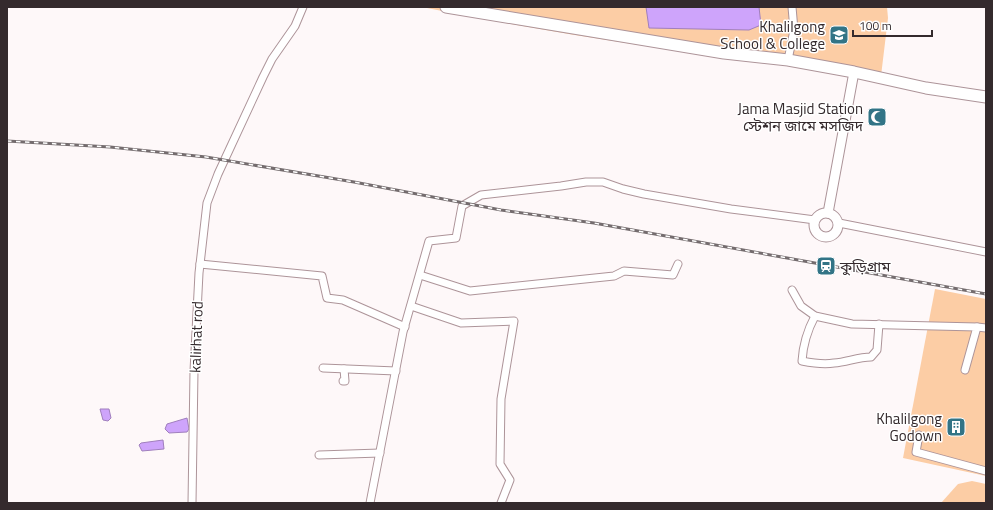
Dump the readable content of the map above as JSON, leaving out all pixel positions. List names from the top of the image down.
{
  "streets": {
    "street": ["kalirhat rod"]
  },
  "places": {
    "school or university": ["Khalilgong School & College"],
    "mosque": ["Jama Masjid Station স্টেশন জামে মসজিদ"],
    "station": ["কুড়িগ্রাম"],
    "building": ["Khalilgong Godown"]
  },
  "scale_bar": "100 m"
}
